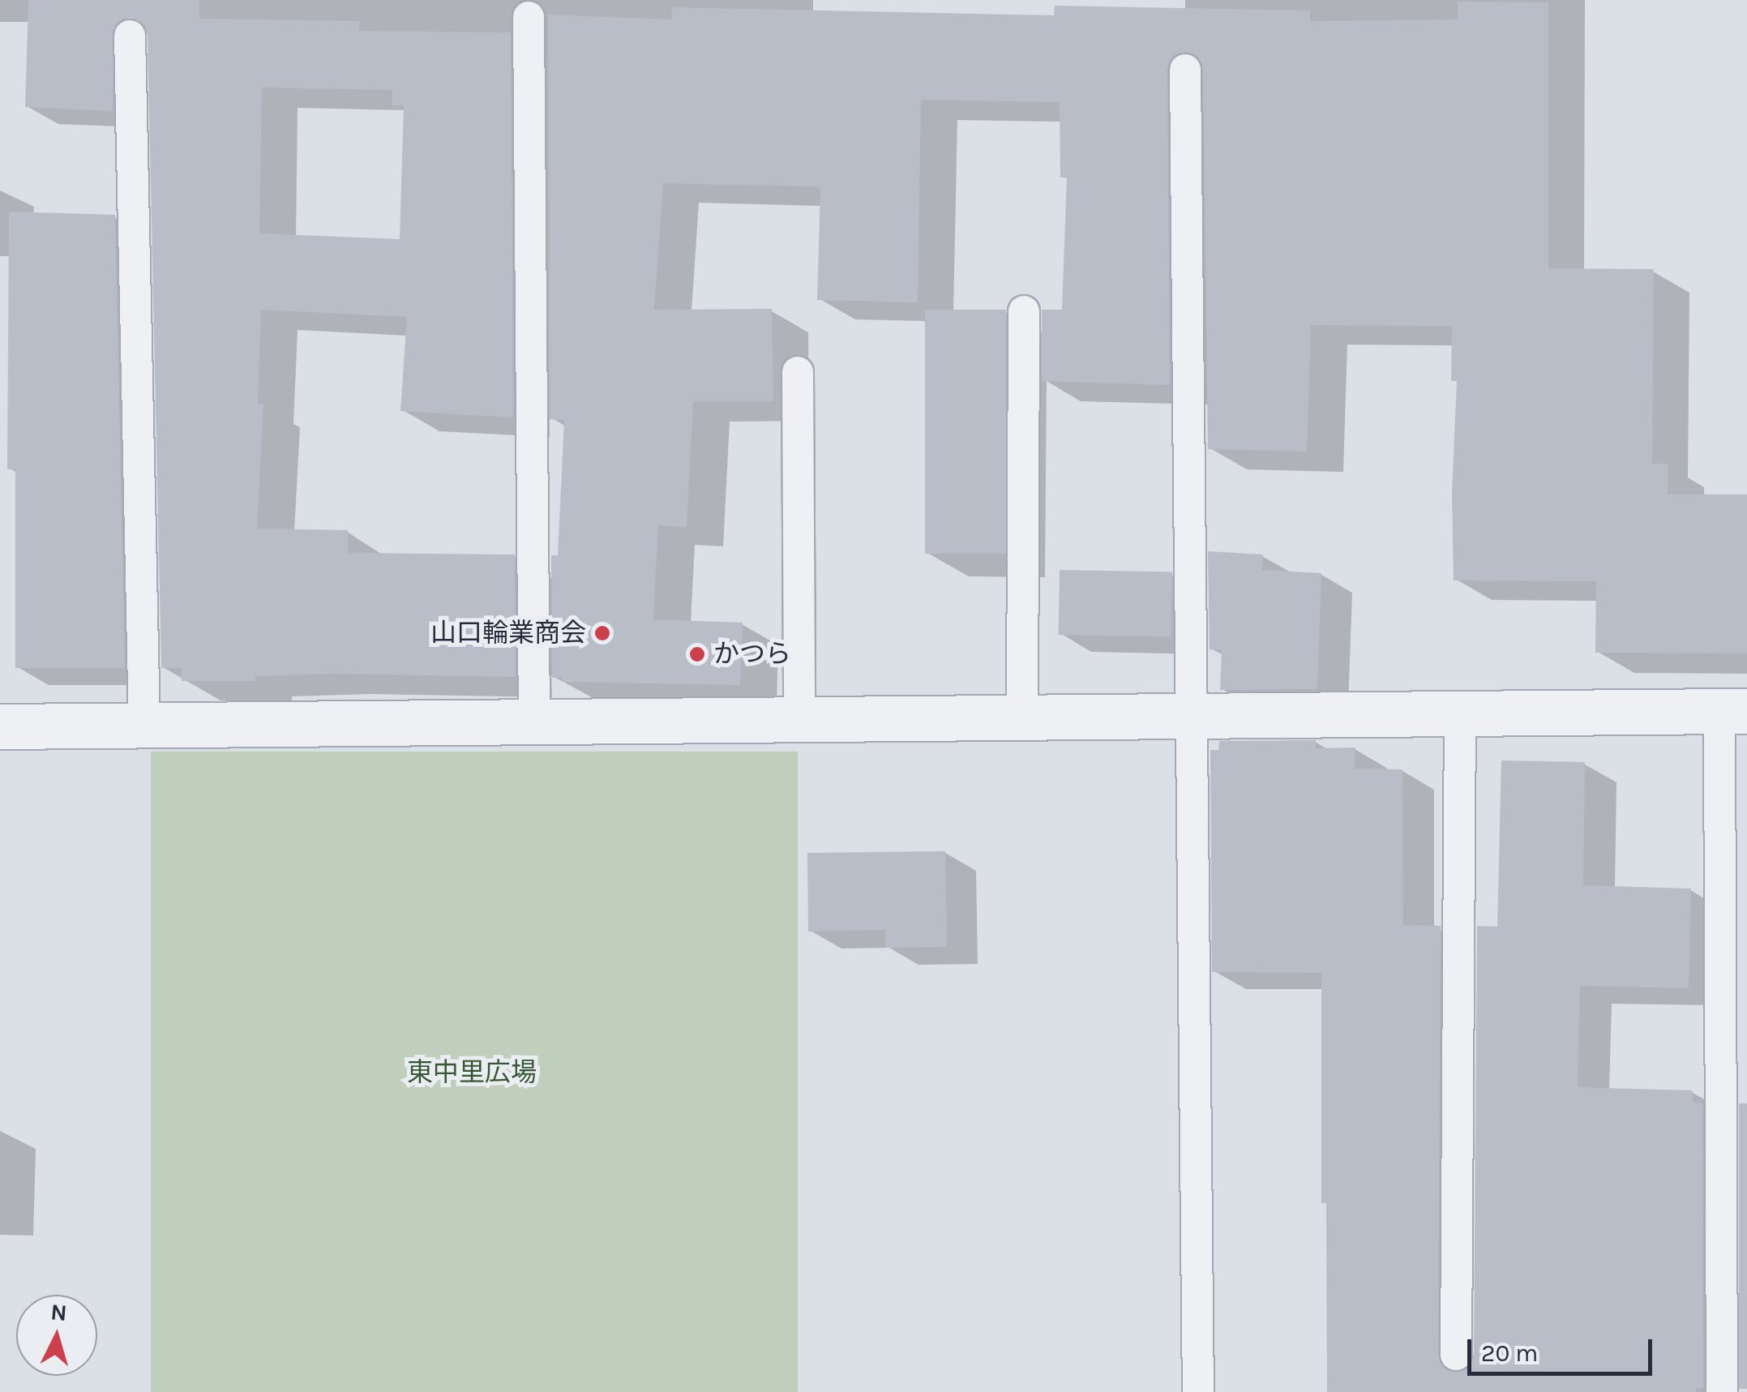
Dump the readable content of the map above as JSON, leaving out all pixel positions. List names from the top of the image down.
{
  "parks": ["東中里広場"],
  "places": ["山口輪業商会", "かつら"],
  "scale_bar": "20 m",
  "north": "top"
}
